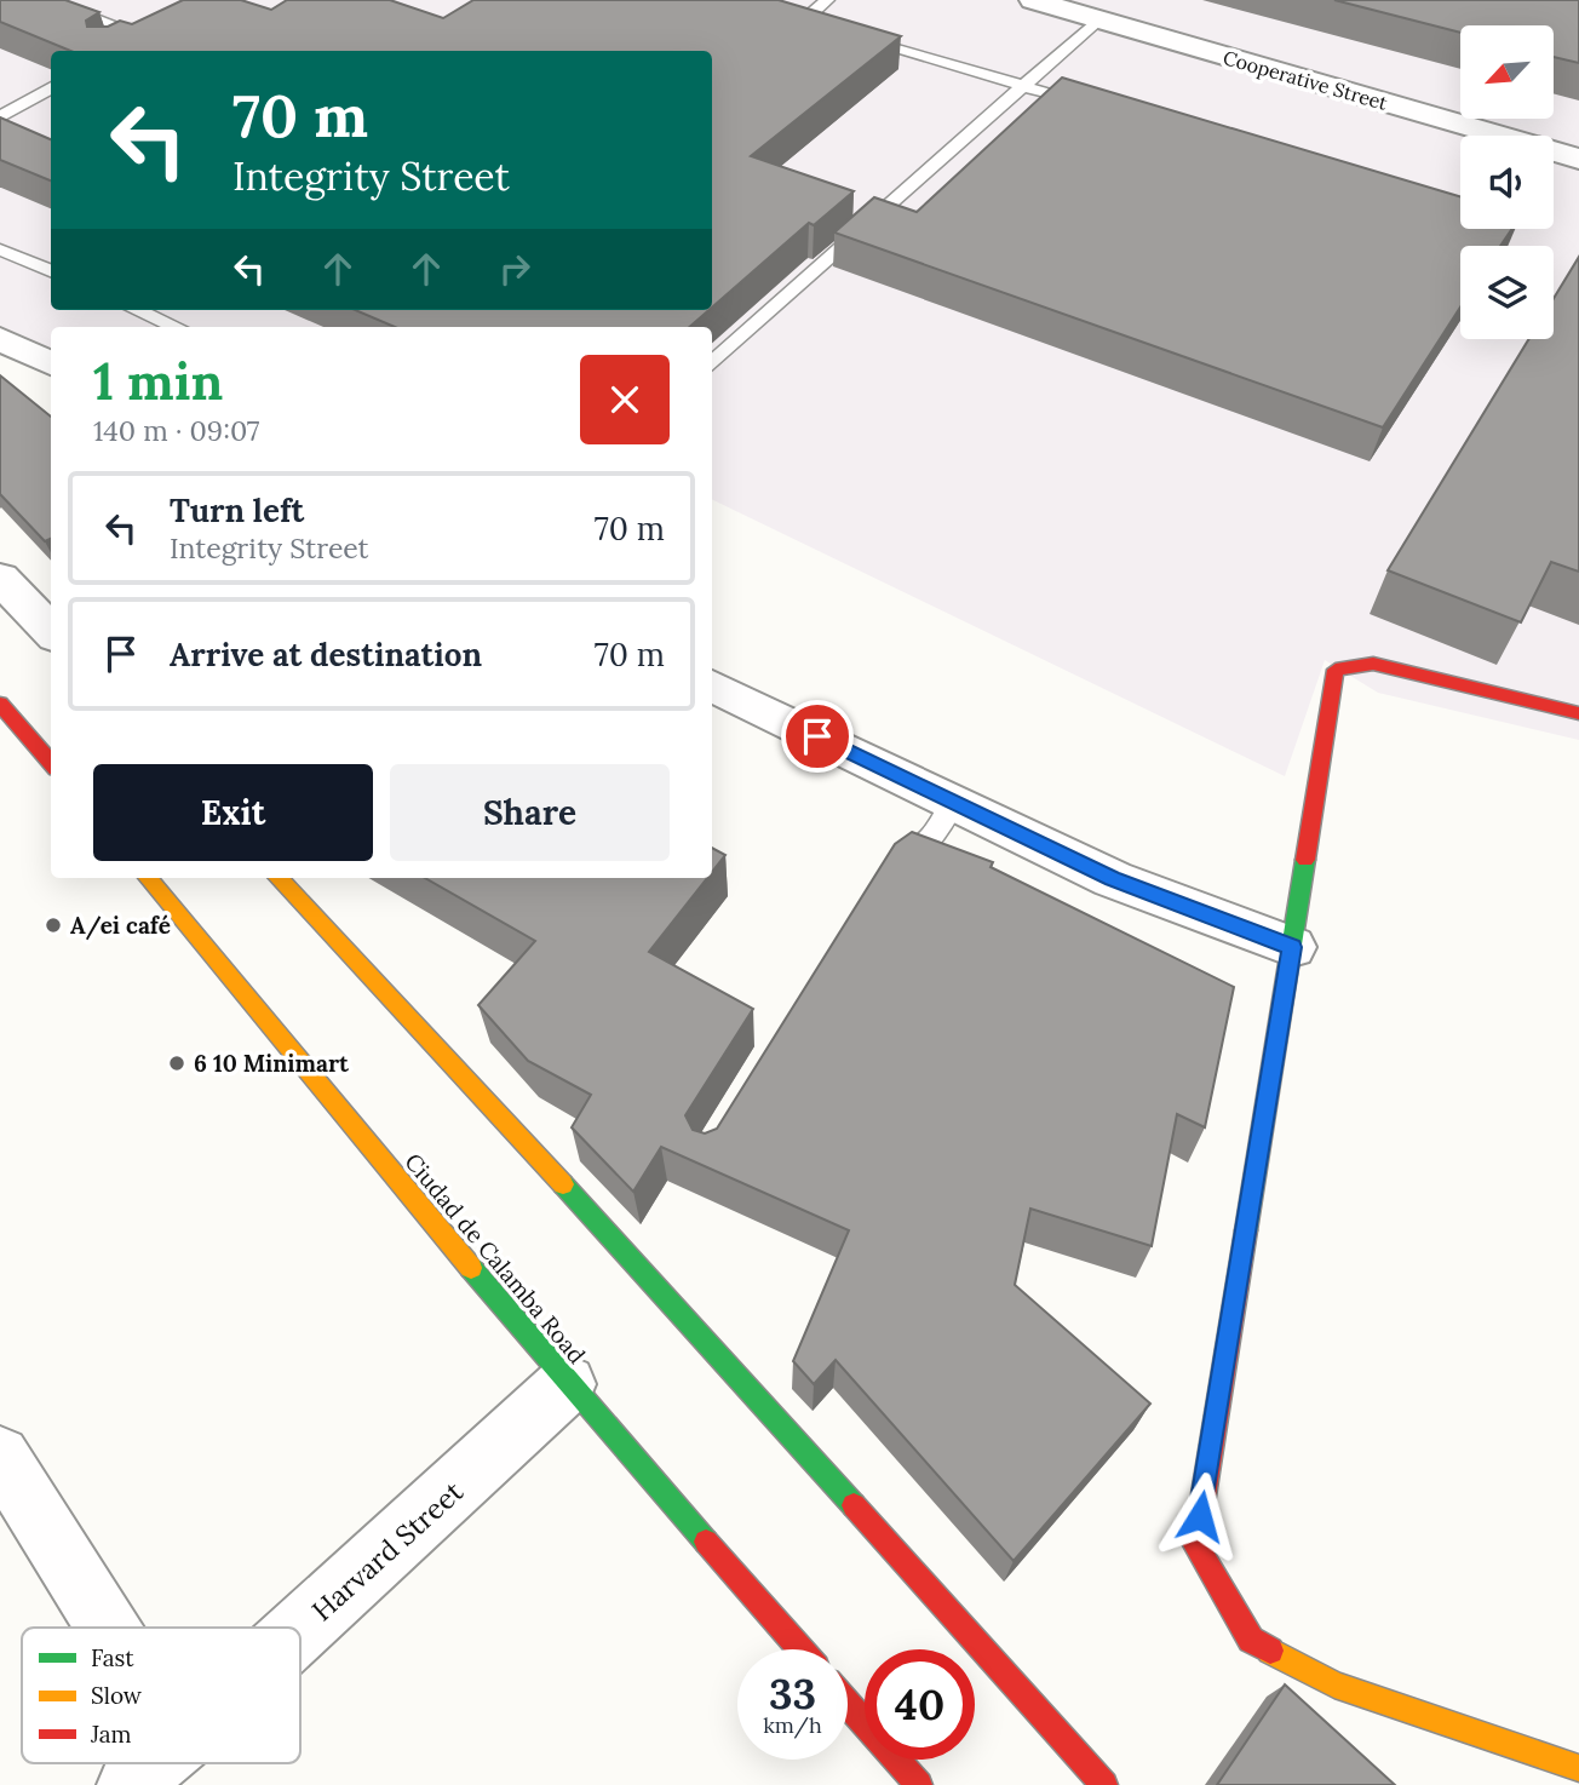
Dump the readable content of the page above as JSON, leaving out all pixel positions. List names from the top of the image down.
{
  "streets": {
    "street": ["Cooperative Street", "Ciudad de Calamba Road", "Harvard Street"]
  },
  "crossings": [
    ["Ciudad de Calamba Road", "Harvard Street"]
  ],
  "places": ["A/ei café", "6 10 Minimart"],
  "legend": ["Fast", "Slow", "Jam"],
  "north": "bottom left",
  "page": {
    "turn": ["70 m", "Integrity Street"],
    "heading": ["1 min", "140 m · 09:07"],
    "list": [
      {
        "name": "Turn left",
        "note": "Integrity Street",
        "value": "70 m"
      },
      {
        "name": "Arrive at destination",
        "value": "70 m"
      }
    ],
    "buttons": ["Exit", "Share"],
    "speed": "33 km/h",
    "limit": "40"
  }
}
